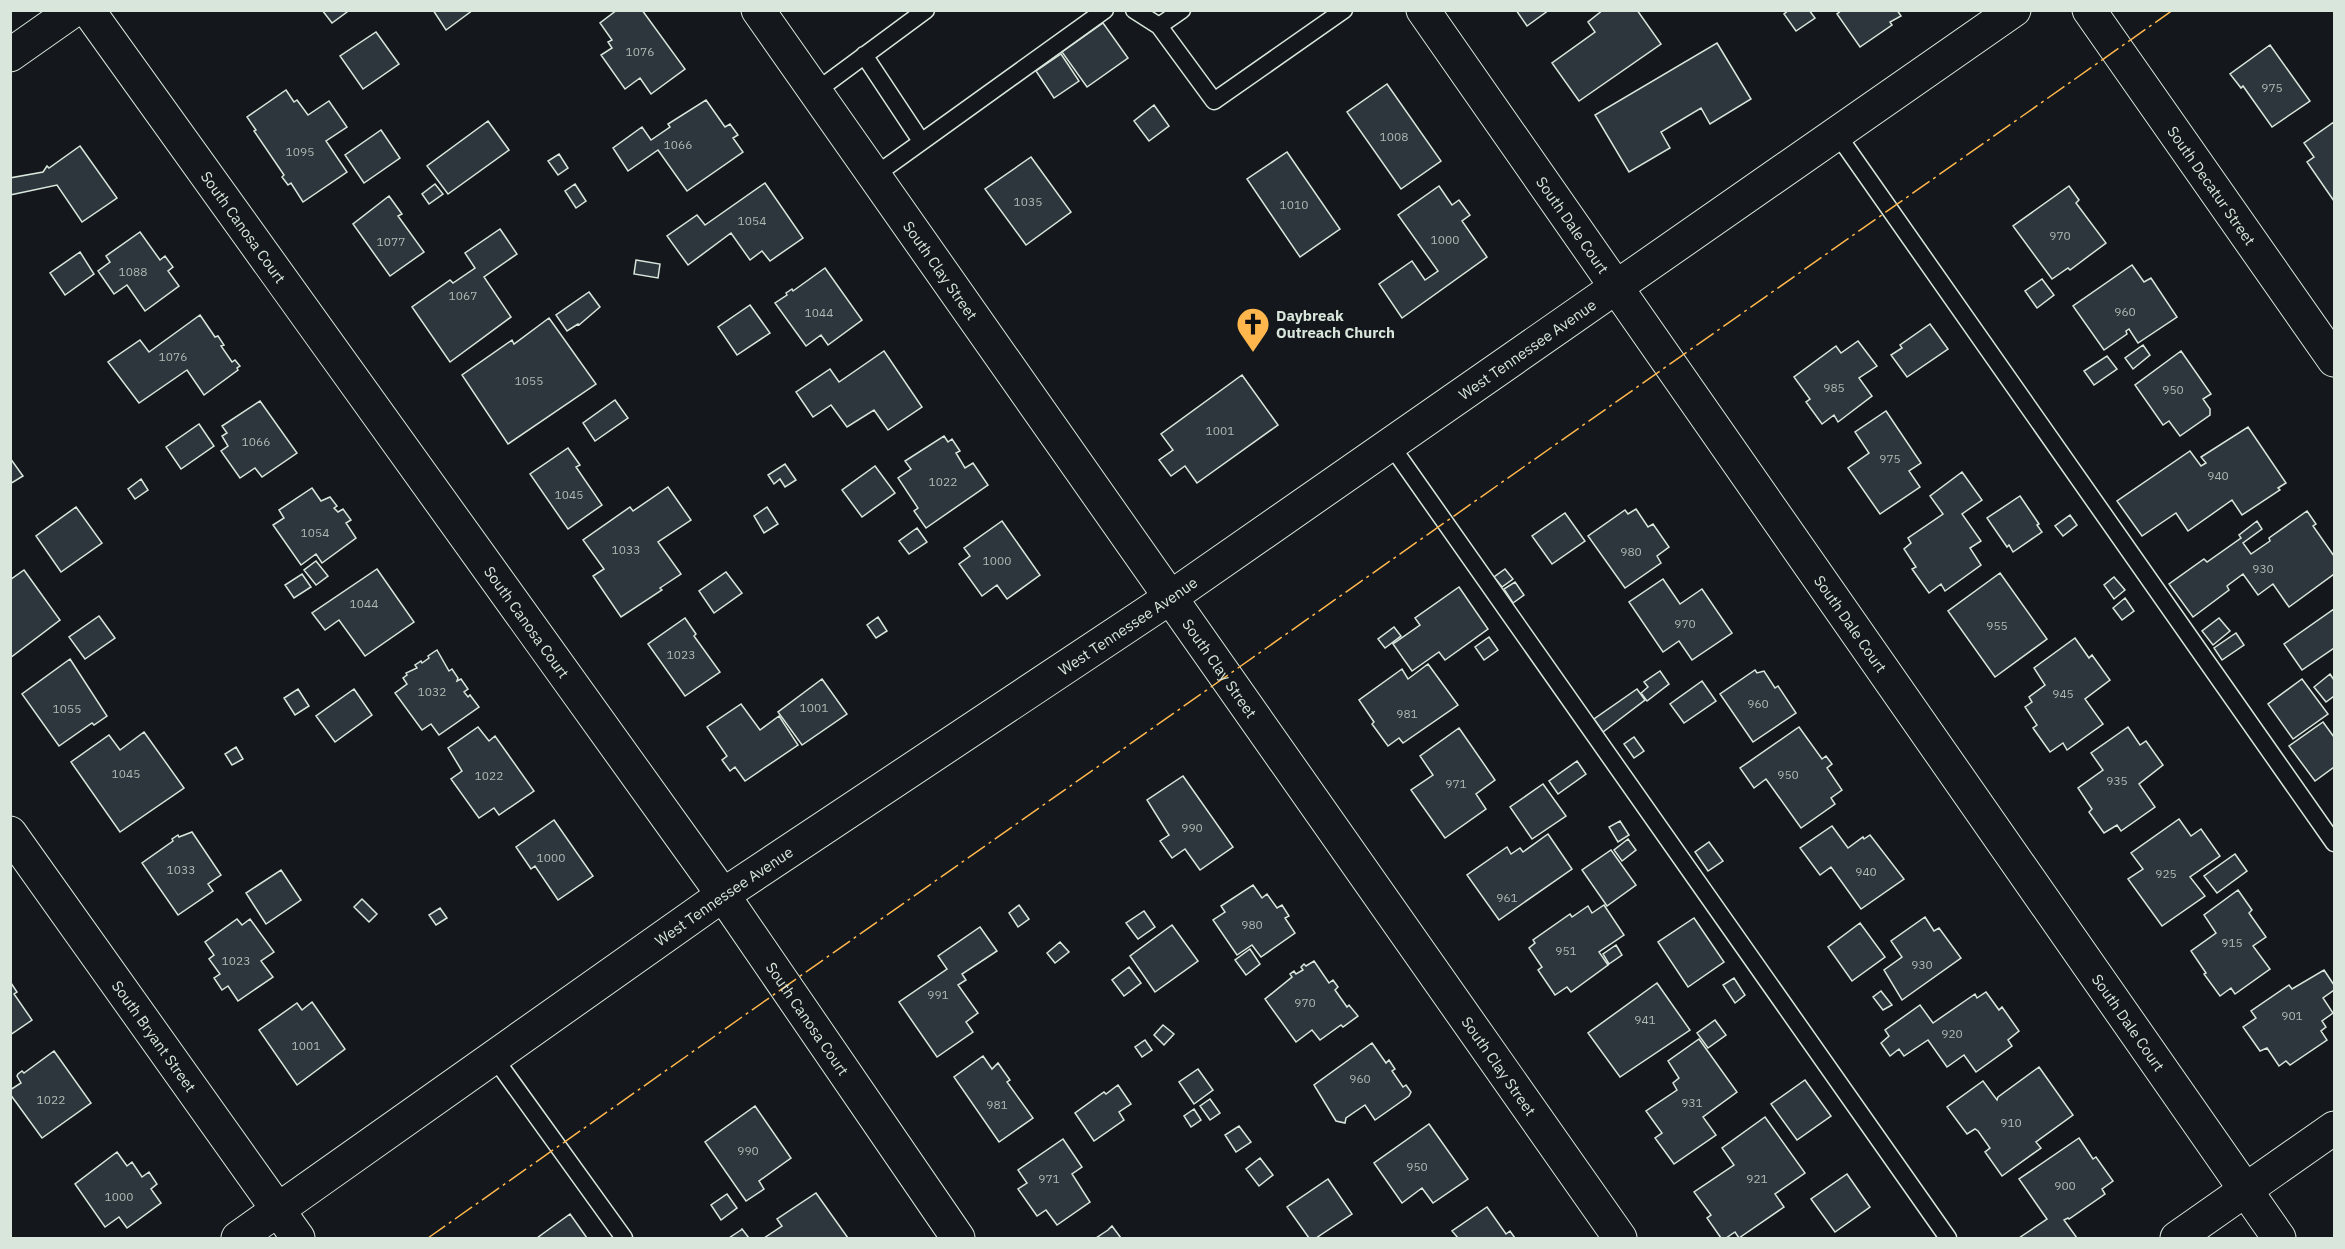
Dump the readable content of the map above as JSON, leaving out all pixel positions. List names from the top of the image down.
{
  "streets": {
    "street": [
      "South Decatur Street",
      "South Dale Court",
      "South Canosa Court",
      "South Clay Street",
      "West Tennessee Avenue",
      "South Bryant Street"
    ]
  },
  "crossings": [
    ["South Dale Court", "West Tennessee Avenue"],
    ["South Canosa Court", "West Tennessee Avenue"],
    ["South Clay Street", "West Tennessee Avenue"],
    ["West Tennessee Avenue", "South Bryant Street"]
  ],
  "places": {
    "church": ["Daybreak Outreach Church"]
  },
  "house_numbers": [
    "1076",
    "975",
    "1008",
    "1066",
    "1095",
    "1035",
    "1010",
    "1054",
    "970",
    "1000",
    "1077",
    "1088",
    "1067",
    "960",
    "1044",
    "1076",
    "1055",
    "985",
    "950",
    "1001",
    "1066",
    "975",
    "940",
    "1022",
    "1045",
    "1054",
    "1033",
    "980",
    "1000",
    "930",
    "1044",
    "970",
    "955",
    "1023",
    "1032",
    "945",
    "960",
    "1001",
    "1055",
    "981",
    "1045",
    "950",
    "1022",
    "935",
    "971",
    "990",
    "1000",
    "1033",
    "940",
    "925",
    "961",
    "980",
    "915",
    "951",
    "1023",
    "930",
    "991",
    "970",
    "901",
    "941",
    "920",
    "1001",
    "960",
    "1022",
    "931",
    "981",
    "910",
    "990",
    "950",
    "971",
    "921",
    "900",
    "1000"
  ]
}
